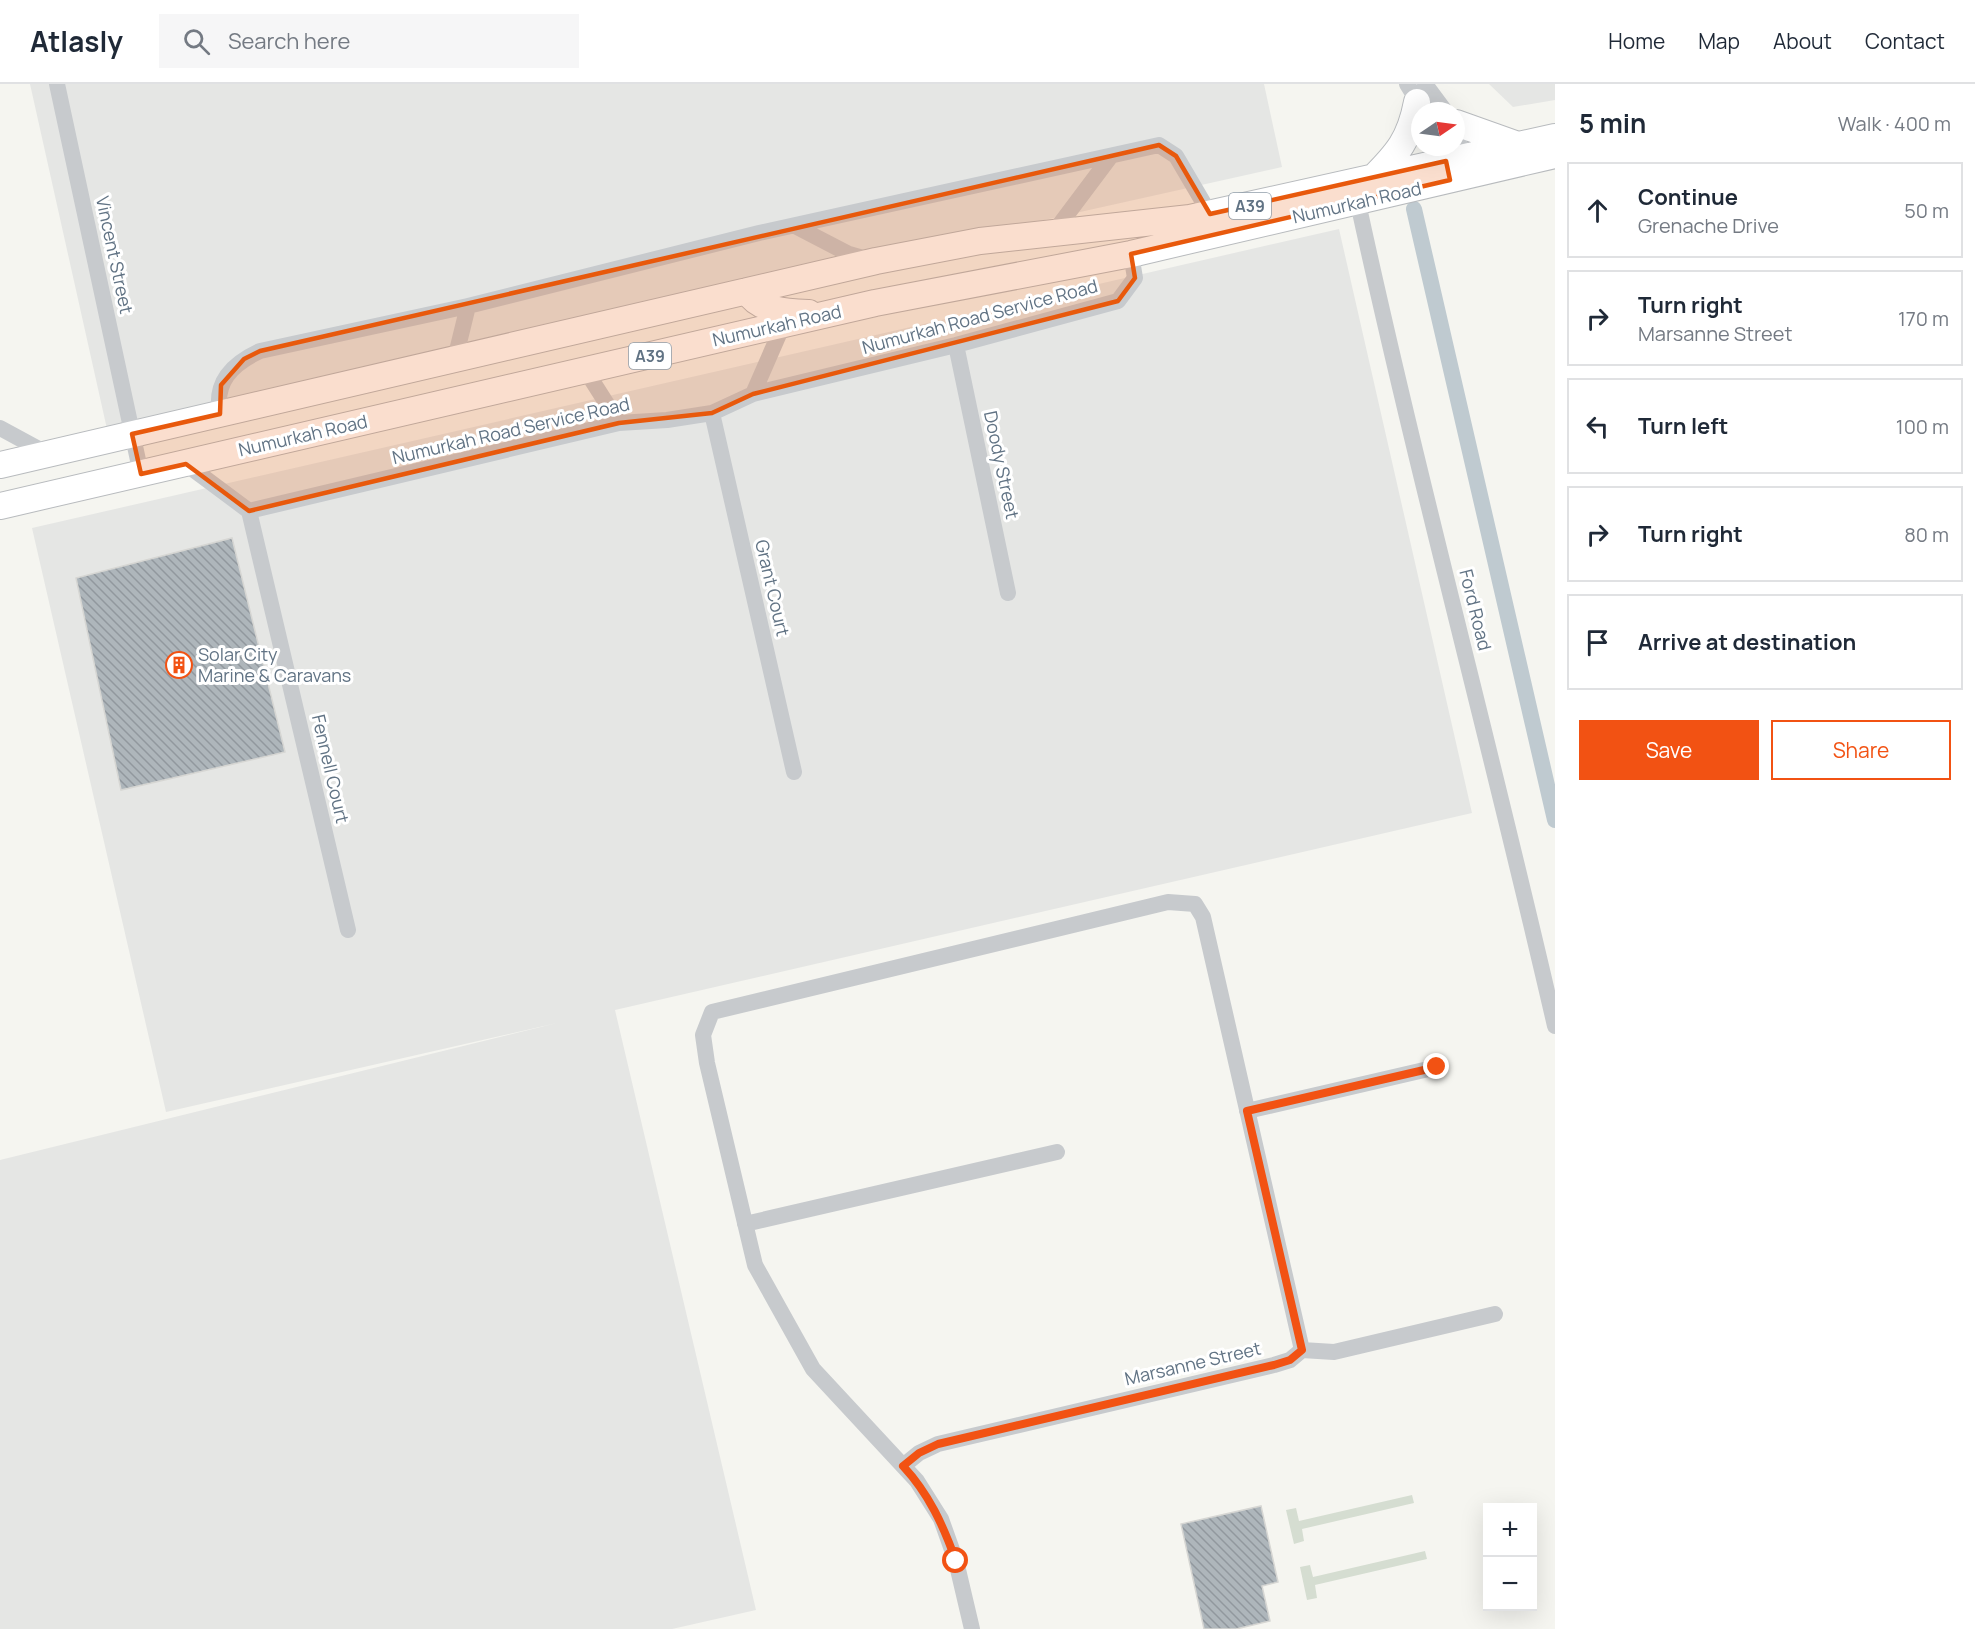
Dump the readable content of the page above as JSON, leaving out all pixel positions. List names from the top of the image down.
{
  "streets": {
    "highway": ["Numurkah Road", "A39"],
    "street": [
      "Vincent Street",
      "Numurkah Road Service Road",
      "Doody Street",
      "Grant Court",
      "Ford Road",
      "Fennell Court",
      "Marsanne Street"
    ]
  },
  "crossings": [
    ["Numurkah Road", "Vincent Street"],
    ["Numurkah Road", "Numurkah Road Service Road"],
    ["Numurkah Road", "Ford Road"],
    ["Numurkah Road Service Road", "Doody Street"],
    ["Numurkah Road Service Road", "Grant Court"],
    ["Numurkah Road Service Road", "Fennell Court"]
  ],
  "places": {
    "building": ["Solar City Marine & Caravans"]
  },
  "north": "right",
  "page": {
    "header": "Atlasly",
    "search": "Search here",
    "nav": [
      "Home",
      "Map",
      "About",
      "Contact"
    ],
    "heading": ["5 min", "Walk · 400 m"],
    "list": [
      ["Continue", "Grenache Drive", "50 m"],
      ["Turn right", "Marsanne Street", "170 m"],
      ["Turn left", "100 m"],
      ["Turn right", "80 m"],
      "Arrive at destination"
    ],
    "buttons": ["Save", "Share"],
    "map_buttons": ["+", "−"]
  }
}
